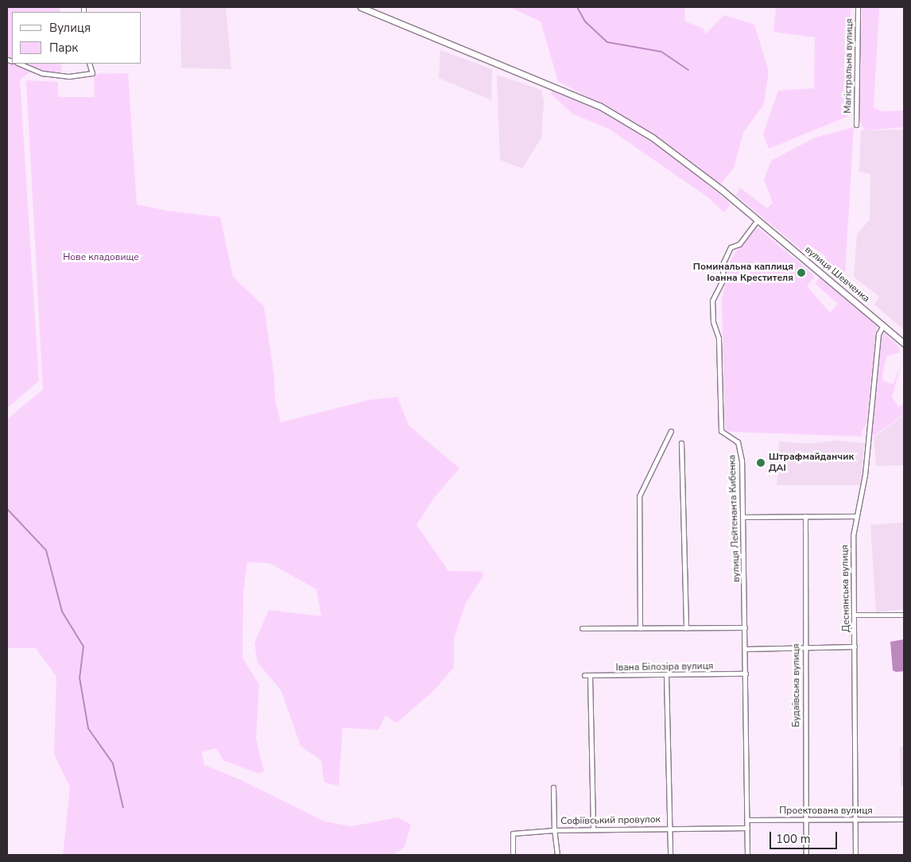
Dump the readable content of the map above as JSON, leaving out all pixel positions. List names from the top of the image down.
{
  "streets": {
    "street": [
      "Магістральна вулиця",
      "вулиця Шевченка",
      "вулиця Лейтенанта Кибенка",
      "Деснянська вулиця",
      "Івана Білозіра вулиця",
      "Будаївська вулиця",
      "Проектована вулиця",
      "Софіївський провулок"
    ]
  },
  "crossings": [
    ["вулиця Шевченка", "вулиця Лейтенанта Кибенка"],
    ["вулиця Шевченка", "Деснянська вулиця"],
    ["Деснянська вулиця", "Проектована вулиця"],
    ["Будаївська вулиця", "Проектована вулиця"]
  ],
  "parks": ["Нове кладовище"],
  "places": ["Поминальна каплиця Іоанна Крестителя", "Штрафмайданчик ДАІ"],
  "legend": ["Вулиця", "Парк"],
  "scale_bar": "100 m"
}
